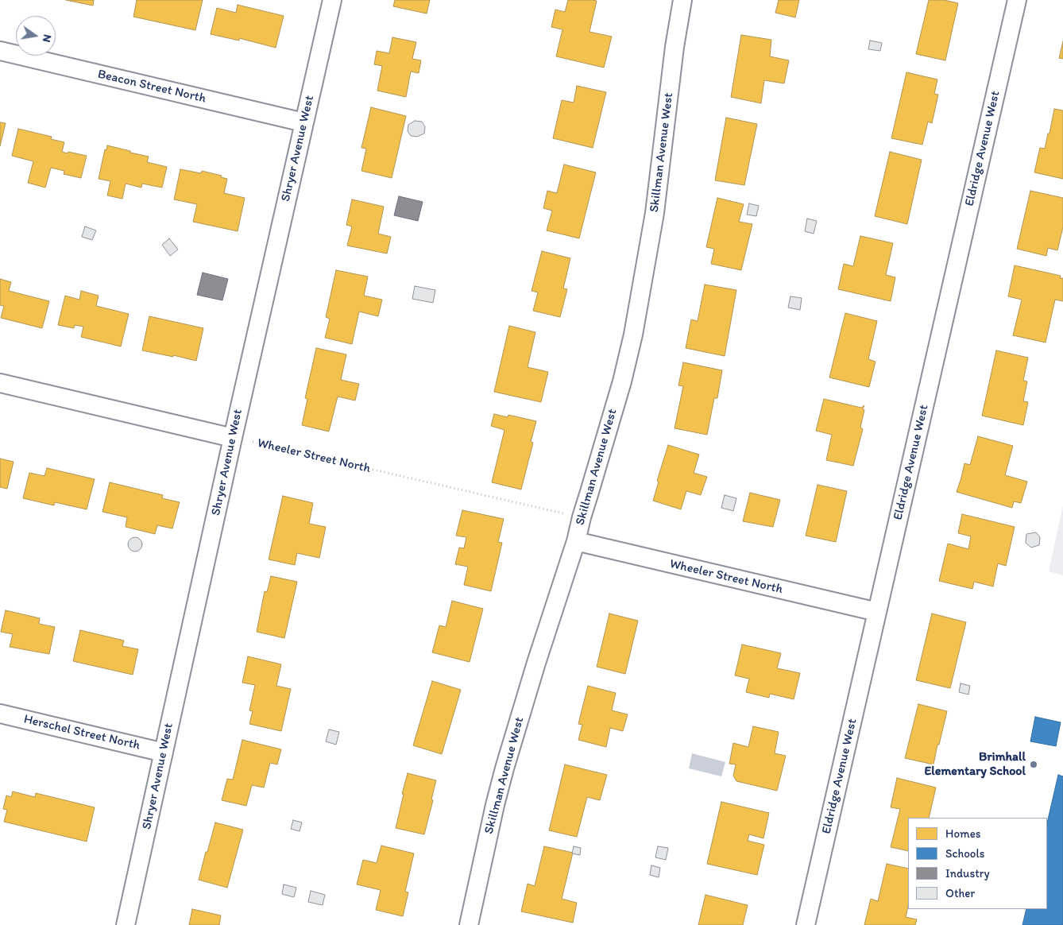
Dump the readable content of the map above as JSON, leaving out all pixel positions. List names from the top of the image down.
{
  "streets": {
    "street": [
      "Beacon Street North",
      "Shryer Avenue West",
      "Eldridge Avenue West",
      "Skillman Avenue West",
      "Wheeler Street North",
      "Herschel Street North"
    ]
  },
  "crossings": [
    ["Beacon Street North", "Shryer Avenue West"],
    ["Shryer Avenue West", "Wheeler Street North"],
    ["Shryer Avenue West", "Herschel Street North"],
    ["Eldridge Avenue West", "Wheeler Street North"],
    ["Skillman Avenue West", "Wheeler Street North"]
  ],
  "places": ["Brimhall Elementary School"],
  "legend": [
    "Homes",
    "Schools",
    "Industry",
    "Other"
  ],
  "north": "right"
}
